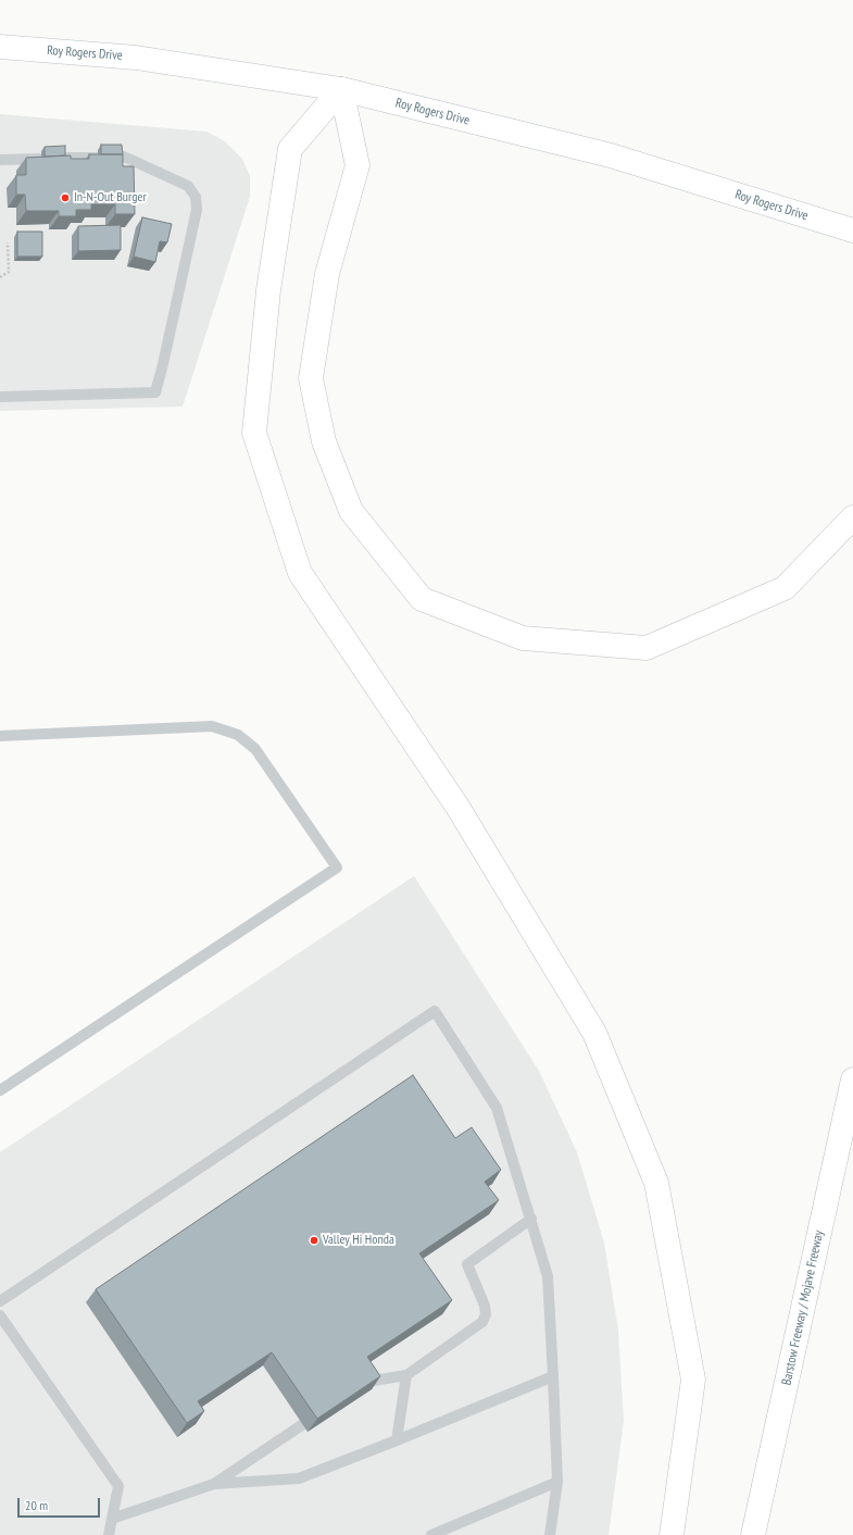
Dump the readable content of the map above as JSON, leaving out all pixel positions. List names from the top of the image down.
{
  "streets": {
    "main road": ["Roy Rogers Drive", "Barstow Freeway / Mojave Freeway"]
  },
  "places": ["In-N-Out Burger", "Valley Hi Honda"],
  "scale_bar": "20 m"
}
